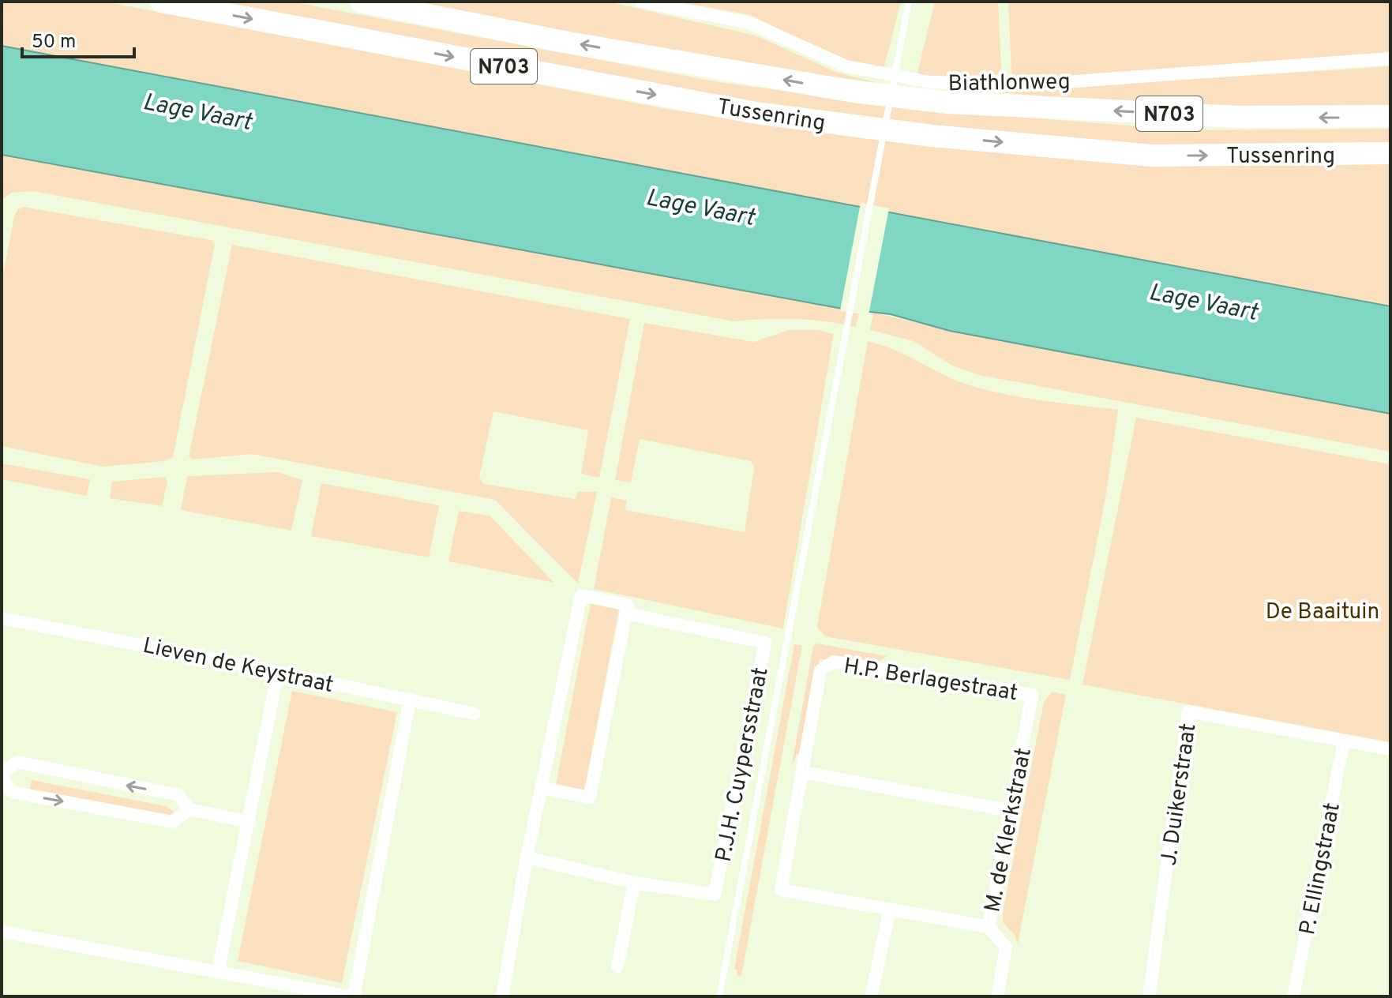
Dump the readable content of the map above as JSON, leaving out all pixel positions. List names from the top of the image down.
{
  "streets": {
    "highway": ["N703", "Tussenring"],
    "street": [
      "Biathlonweg",
      "Lieven de Keystraat",
      "H.P. Berlagestraat",
      "P.J.H. Cuypersstraat",
      "J. Duikerstraat",
      "M. de Klerkstraat",
      "P. Ellingstraat"
    ]
  },
  "crossings": [
    ["H.P. Berlagestraat", "M. de Klerkstraat"],
    ["J. Duikerstraat", "P. Ellingstraat"]
  ],
  "water": ["Lage Vaart"],
  "parks": ["De Baaituin"],
  "scale_bar": "50 m"
}
